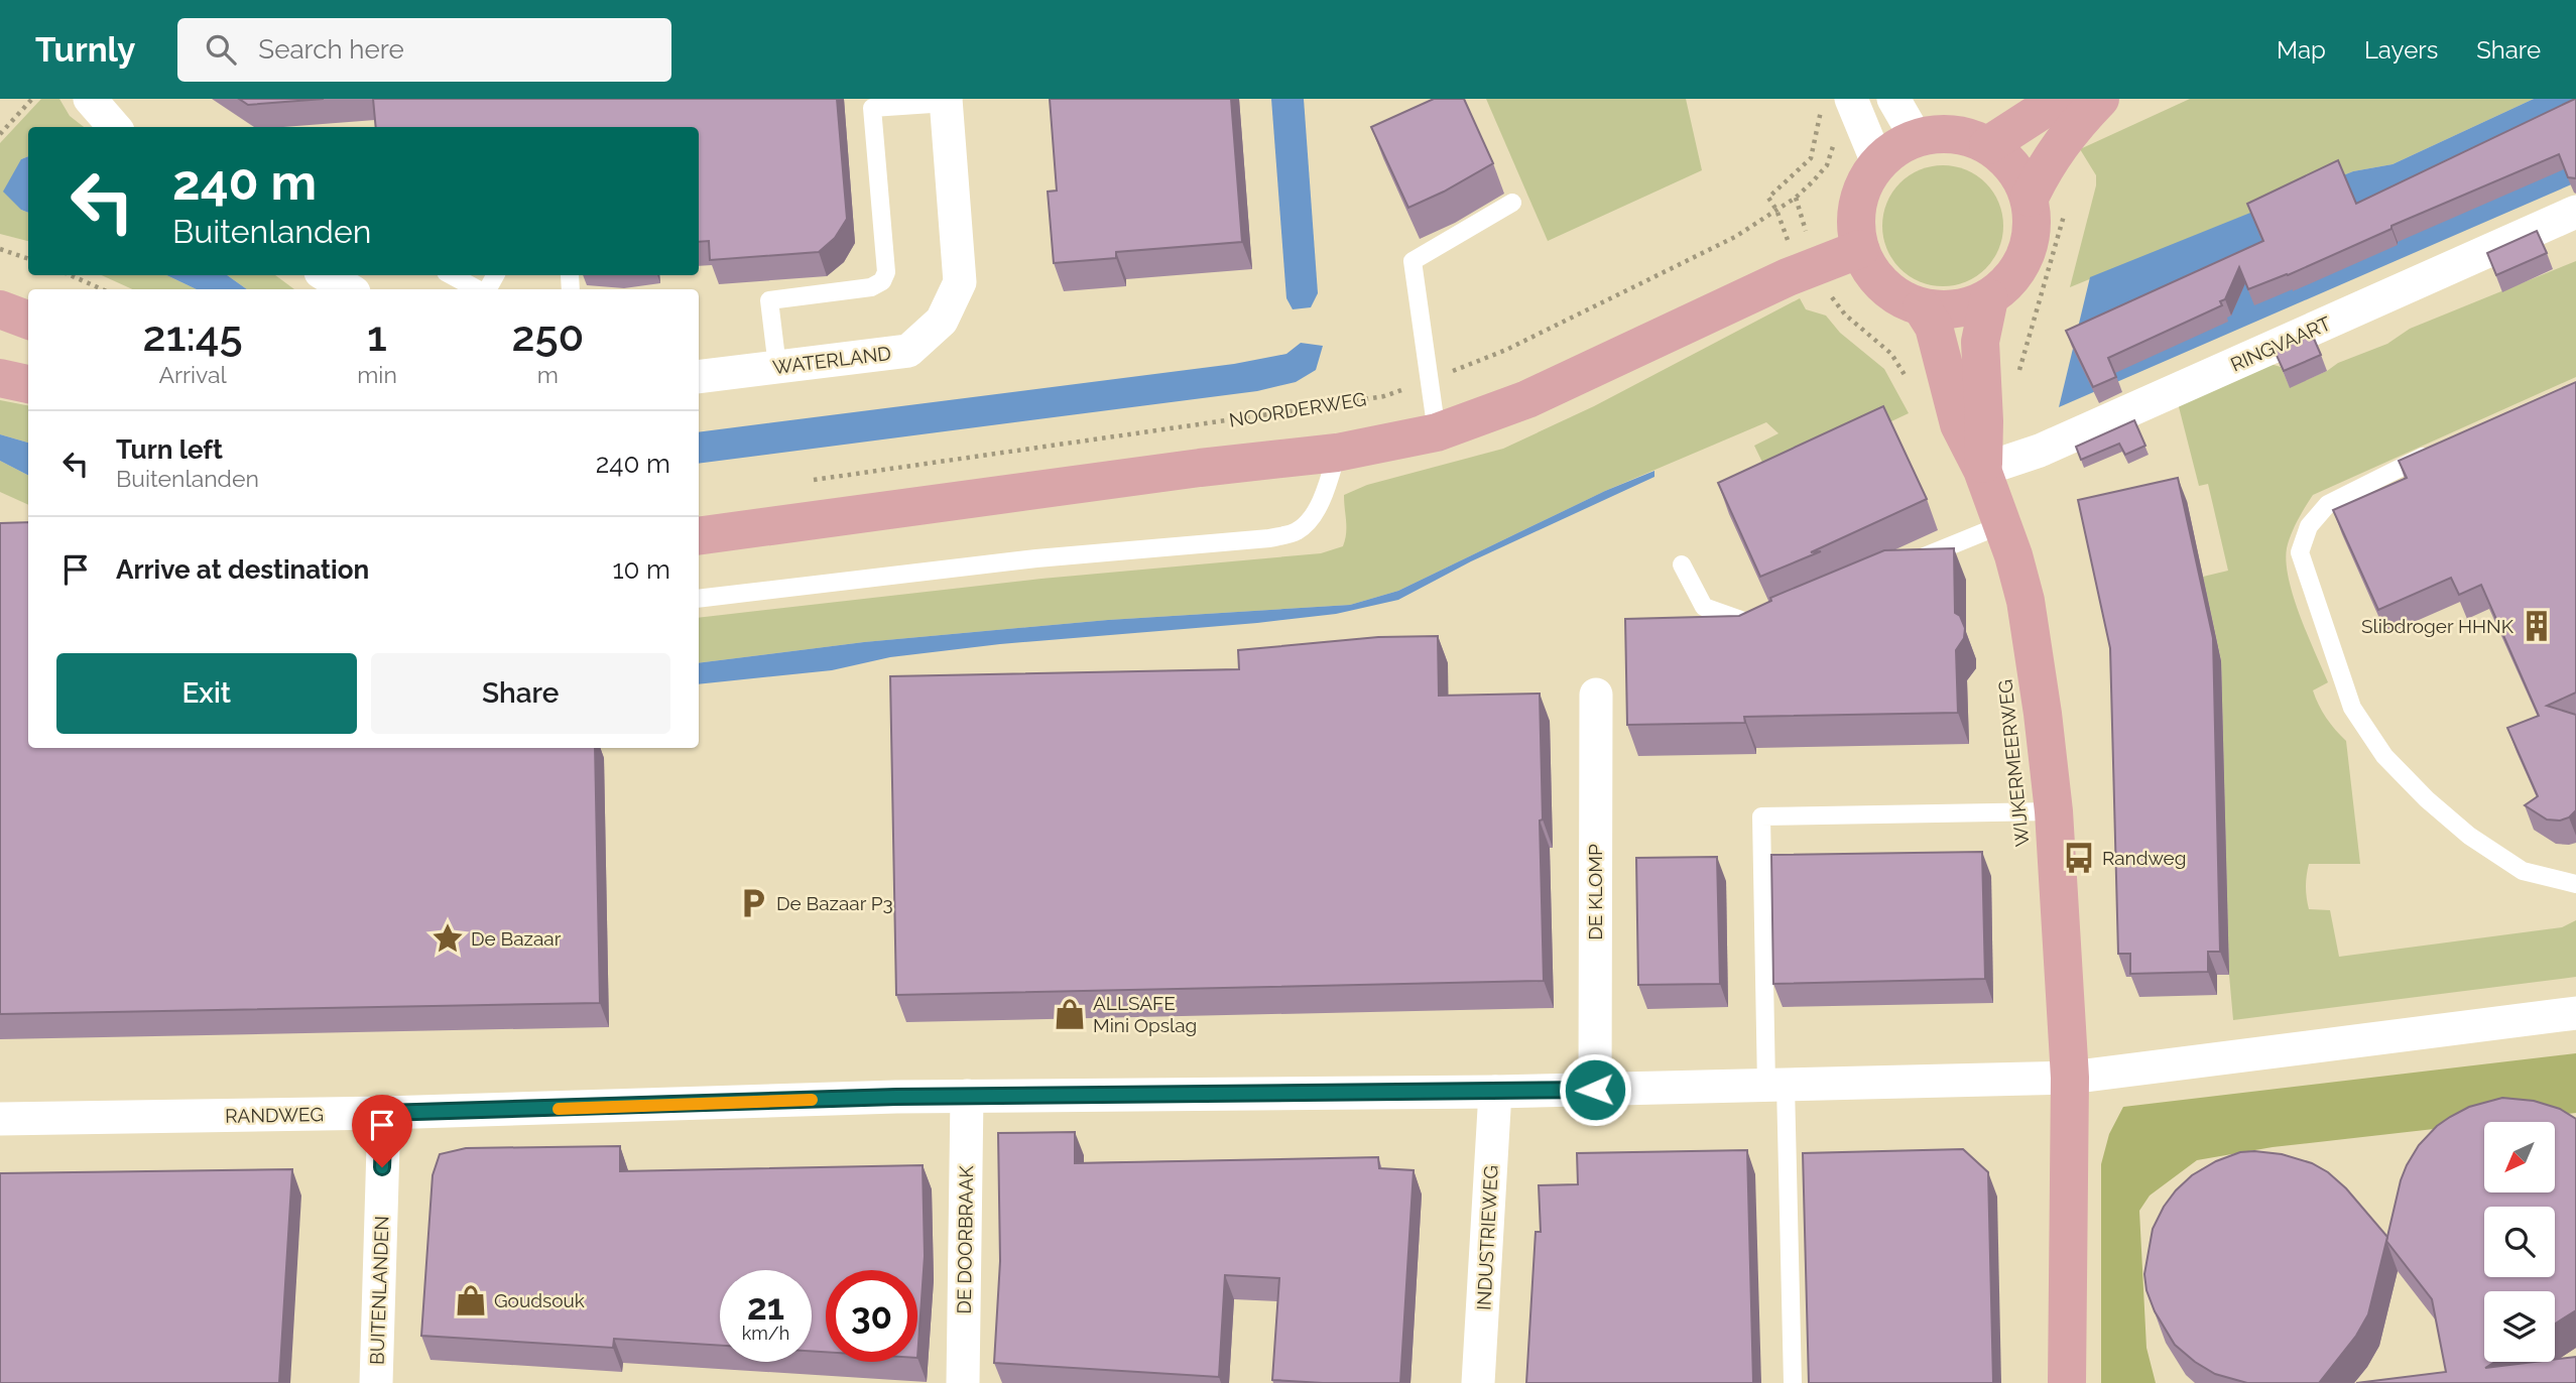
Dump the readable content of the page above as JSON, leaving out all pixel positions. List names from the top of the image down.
{
  "streets": {
    "main road": ["WIJKERMEERWEG"],
    "street": [
      "RINGVAART",
      "WATERLAND",
      "DE KLOMP",
      "RANDWEG",
      "INDUSTRIEWEG",
      "DE DOORBRAAK",
      "BUITENLANDEN"
    ],
    "path": ["NOORDERWEG"]
  },
  "crossings": [
    ["RINGVAART", "WIJKERMEERWEG"],
    ["WIJKERMEERWEG", "RANDWEG"],
    ["DE KLOMP", "RANDWEG"],
    ["RANDWEG", "INDUSTRIEWEG"],
    ["RANDWEG", "DE DOORBRAAK"],
    ["RANDWEG", "BUITENLANDEN"]
  ],
  "places": {
    "building": ["Slibdroger HHNK"],
    "bus stop": ["Randweg"],
    "parking": ["De Bazaar P3"],
    "place": ["De Bazaar"],
    "shop": ["ALLSAFE Mini Opslag", "Goudsouk"]
  },
  "north": "bottom left",
  "page": {
    "header": "Turnly",
    "search": "Search here",
    "nav": ["Map", "Layers", "Share"],
    "turn": ["240 m", "Buitenlanden"],
    "eta": [
      "21:45",
      "Arrival",
      "1",
      "min",
      "250",
      "m"
    ],
    "list": [
      {
        "name": "Turn left",
        "note": "Buitenlanden",
        "value": "240 m"
      },
      {
        "name": "Arrive at destination",
        "value": "10 m"
      }
    ],
    "buttons": ["Exit", "Share"],
    "speed": "21 km/h",
    "limit": "30"
  }
}
